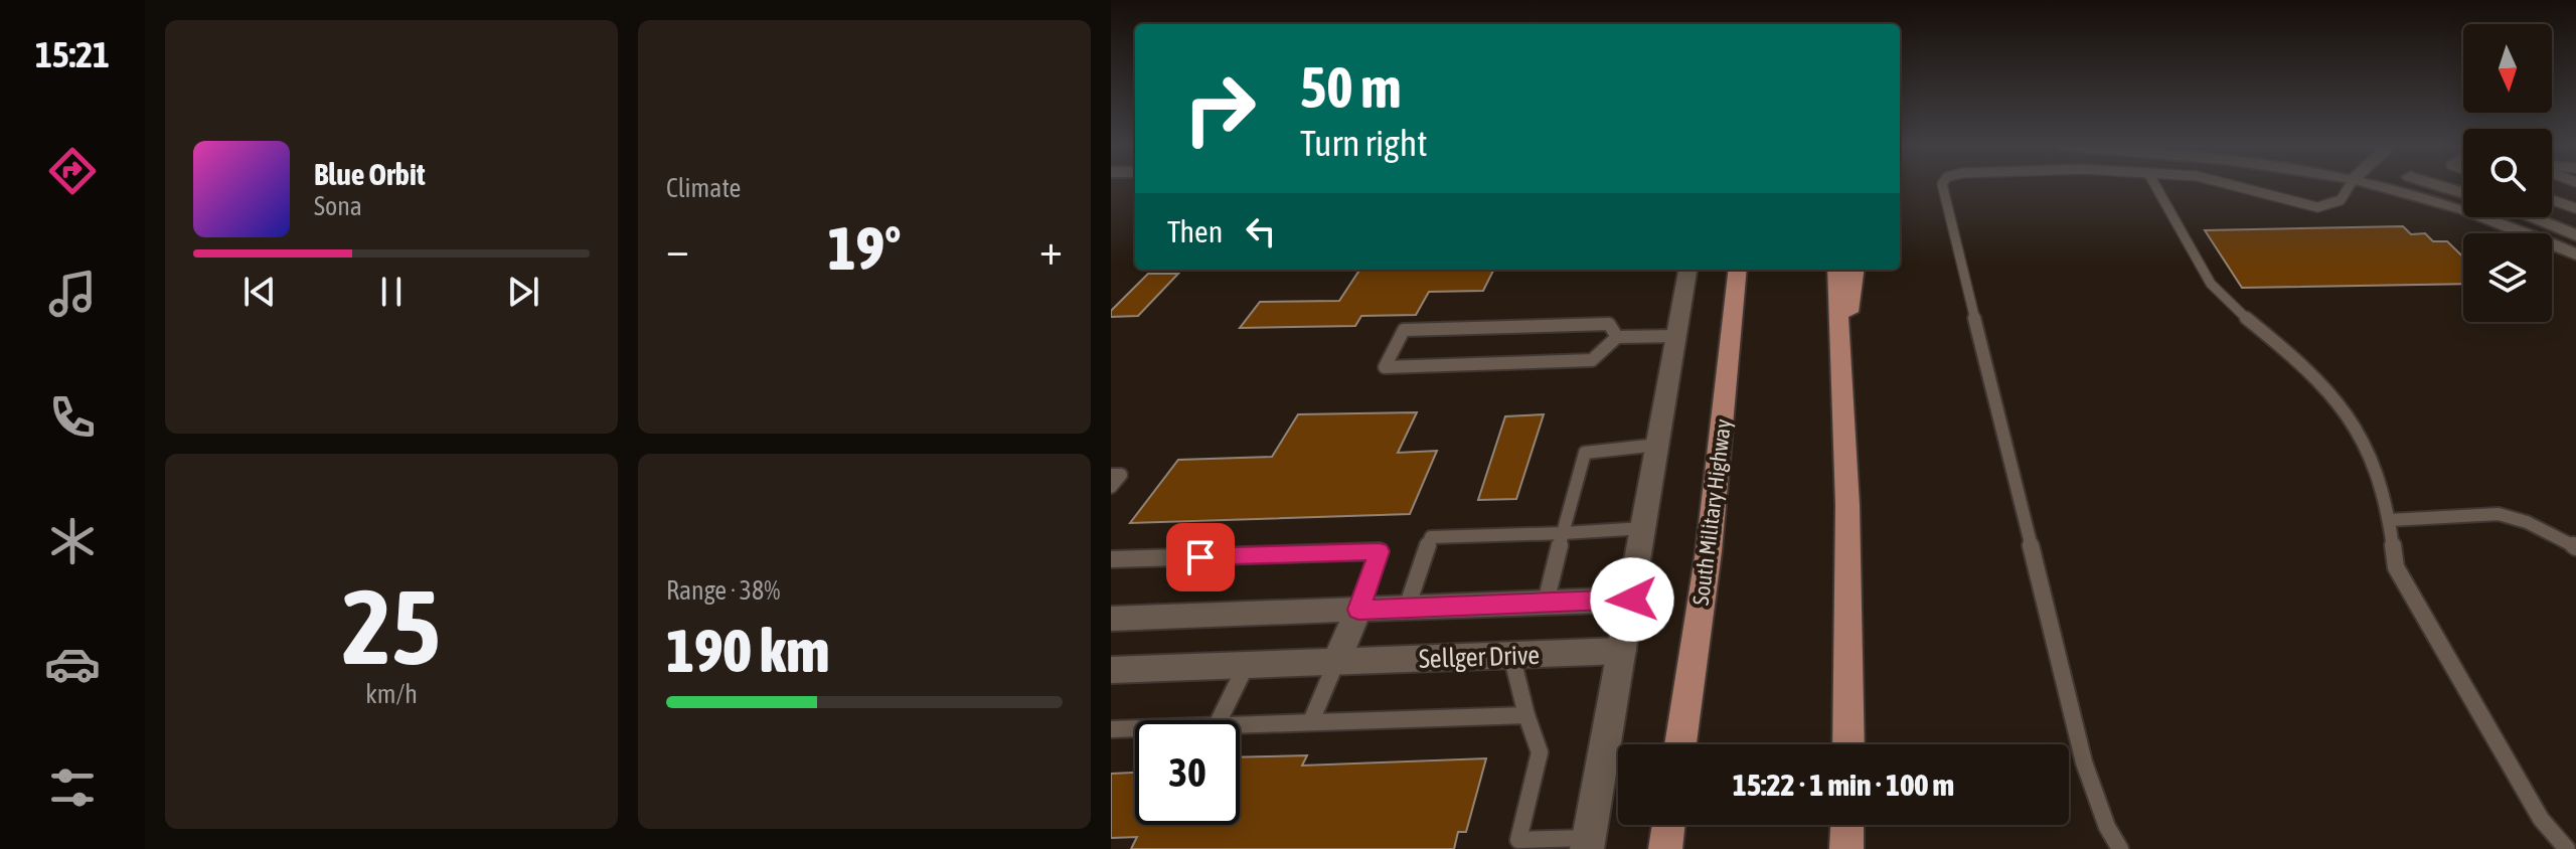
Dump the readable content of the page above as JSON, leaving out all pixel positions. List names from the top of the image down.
{
  "streets": {
    "main road": ["South Military Highway"],
    "street": ["Sellger Drive"]
  },
  "north": "bottom",
  "page": {
    "tabs": "15:21",
    "tile": [
      "Climate",
      ["25", "km/h"],
      ["Range · 38%", "190 km"]
    ],
    "turn": ["50 m", "Turn right"],
    "song": ["Blue Orbit", "Sona"],
    "then": "Then",
    "heat": ["−", "19°", "+"],
    "limit": "30",
    "trip": "15:22 · 1 min · 100 m"
  }
}
